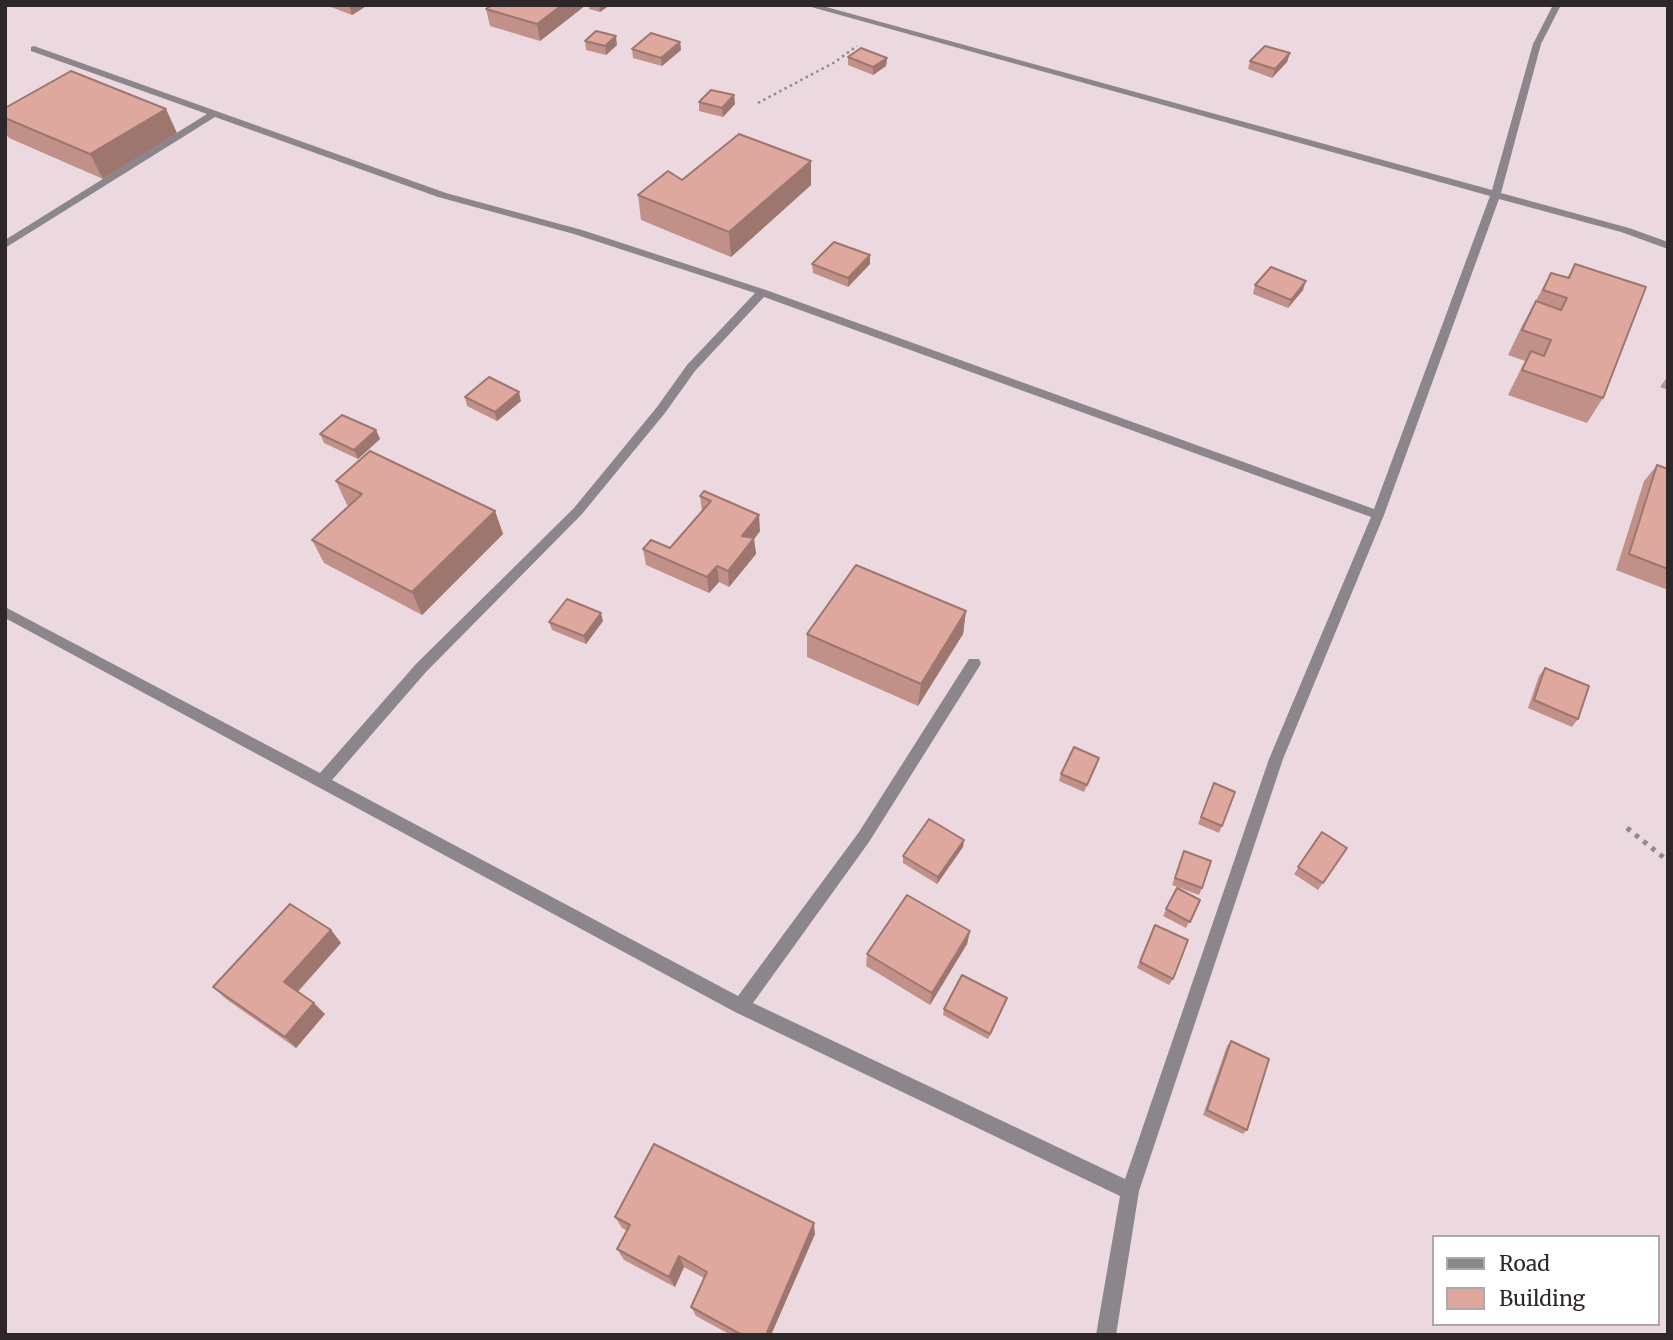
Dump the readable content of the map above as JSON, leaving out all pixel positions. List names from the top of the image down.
{
  "legend": ["Road", "Building"]
}
